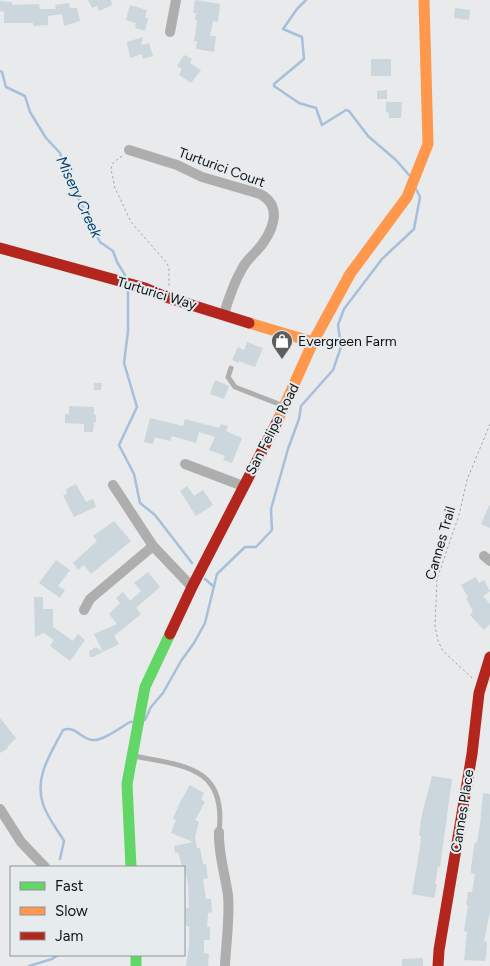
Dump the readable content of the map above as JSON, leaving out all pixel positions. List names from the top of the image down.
{
  "streets": {
    "street": [
      "Turturici Court",
      "Turturici Way",
      "San Felipe Road",
      "Cannes Place"
    ],
    "path": ["Cannes Trail"]
  },
  "crossings": [
    ["Turturici Court", "Turturici Way"],
    ["Turturici Way", "San Felipe Road"],
    ["Cannes Trail", "Cannes Place"]
  ],
  "water": ["Misery Creek"],
  "places": {
    "shop": ["Evergreen Farm"]
  },
  "legend": ["Fast", "Slow", "Jam"]
}
